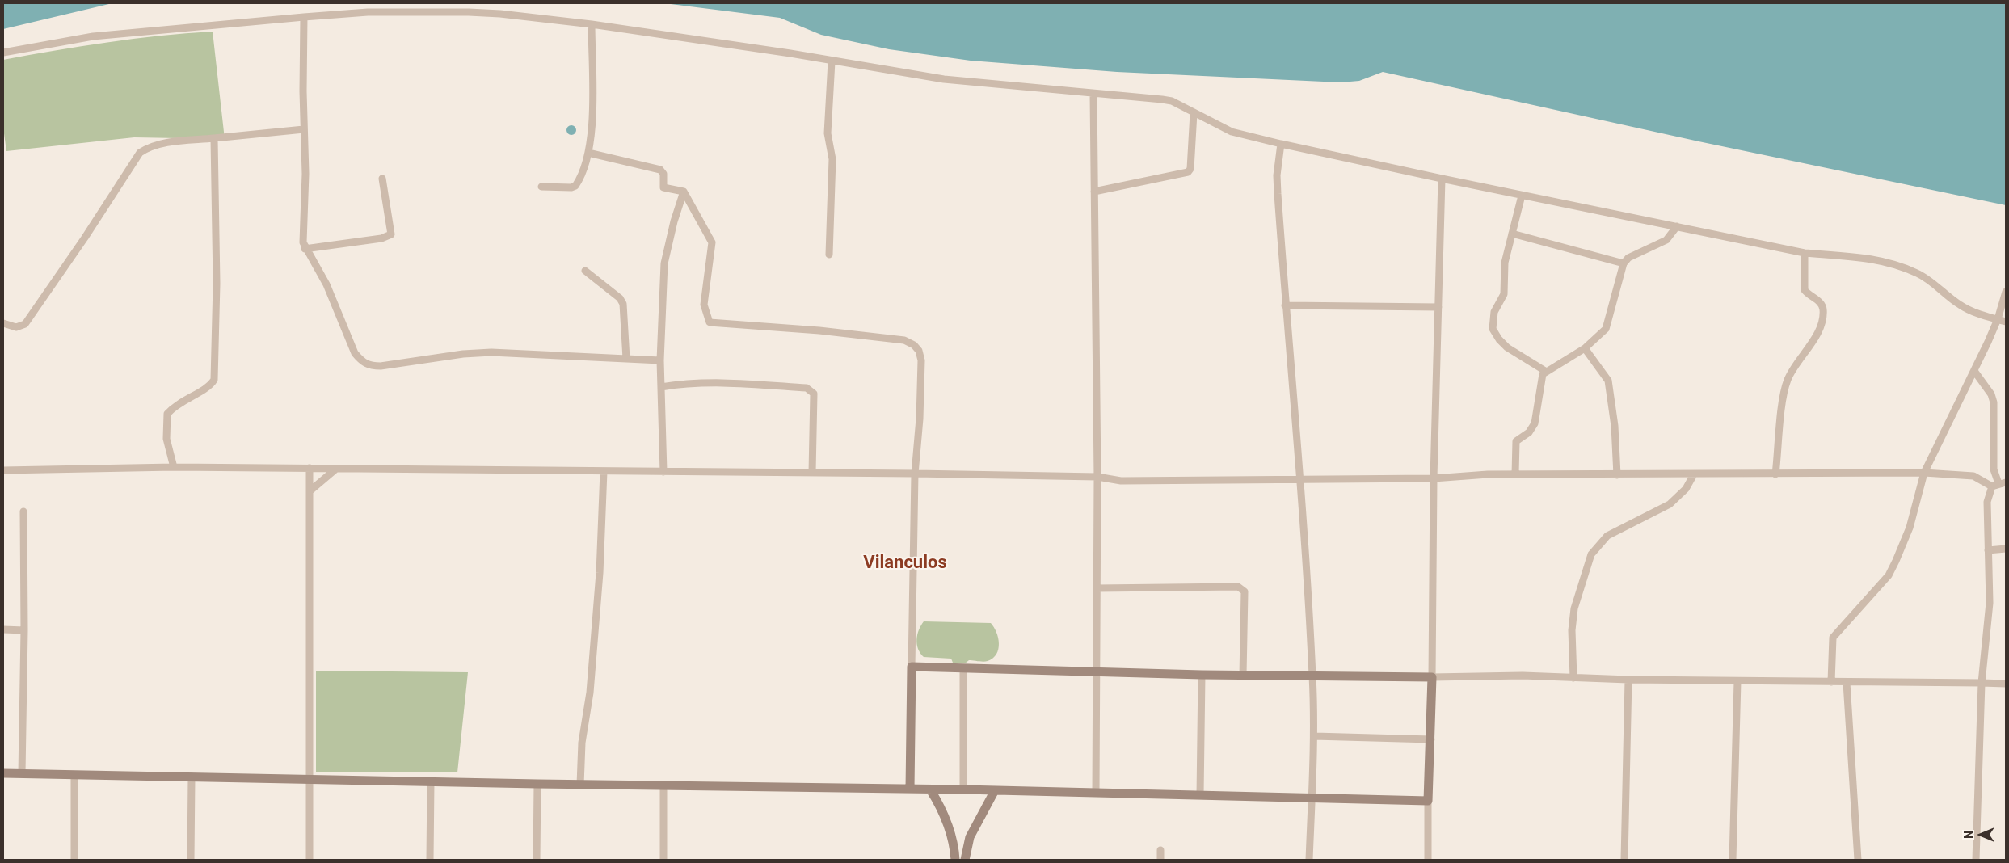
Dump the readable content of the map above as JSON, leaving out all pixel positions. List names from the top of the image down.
{
  "districts": ["Vilanculos"],
  "north": "left"
}
